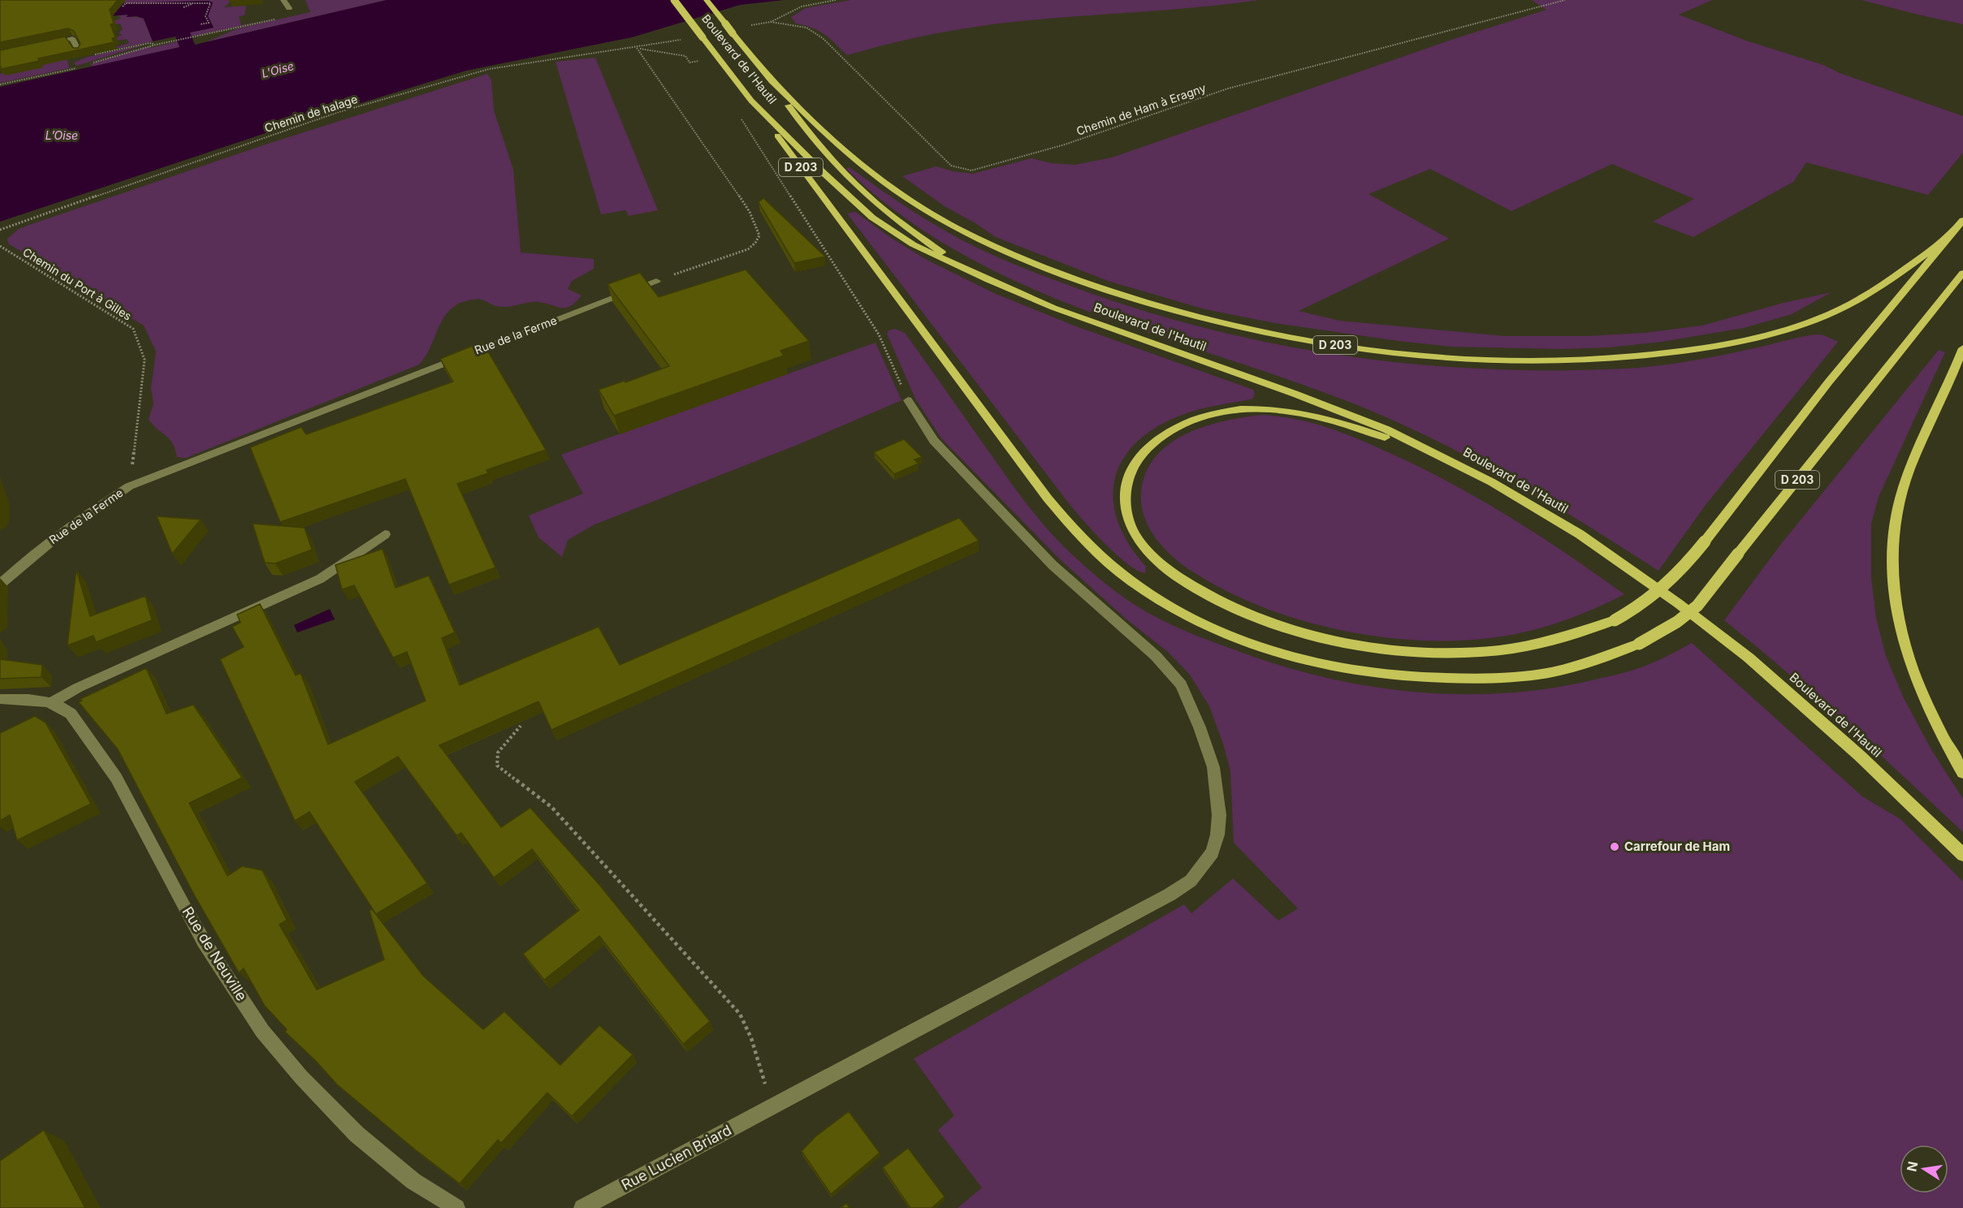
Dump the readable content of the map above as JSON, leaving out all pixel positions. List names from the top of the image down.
{
  "streets": {
    "main road": ["Boulevard de l'Hautil", "D 203"],
    "street": ["Rue de la Ferme", "Rue de Neuville", "Rue Lucien Briard"],
    "path": ["Chemin de Ham à Eragny", "Chemin de halage", "Chemin du Port à Gilles"]
  },
  "crossings": [
    ["Boulevard de l'Hautil", "D 203"],
    ["Chemin du Port à Gilles", "Rue de la Ferme"]
  ],
  "water": ["L'Oise", "L’Oise"],
  "places": ["Carrefour de Ham"],
  "north": "left"
}
